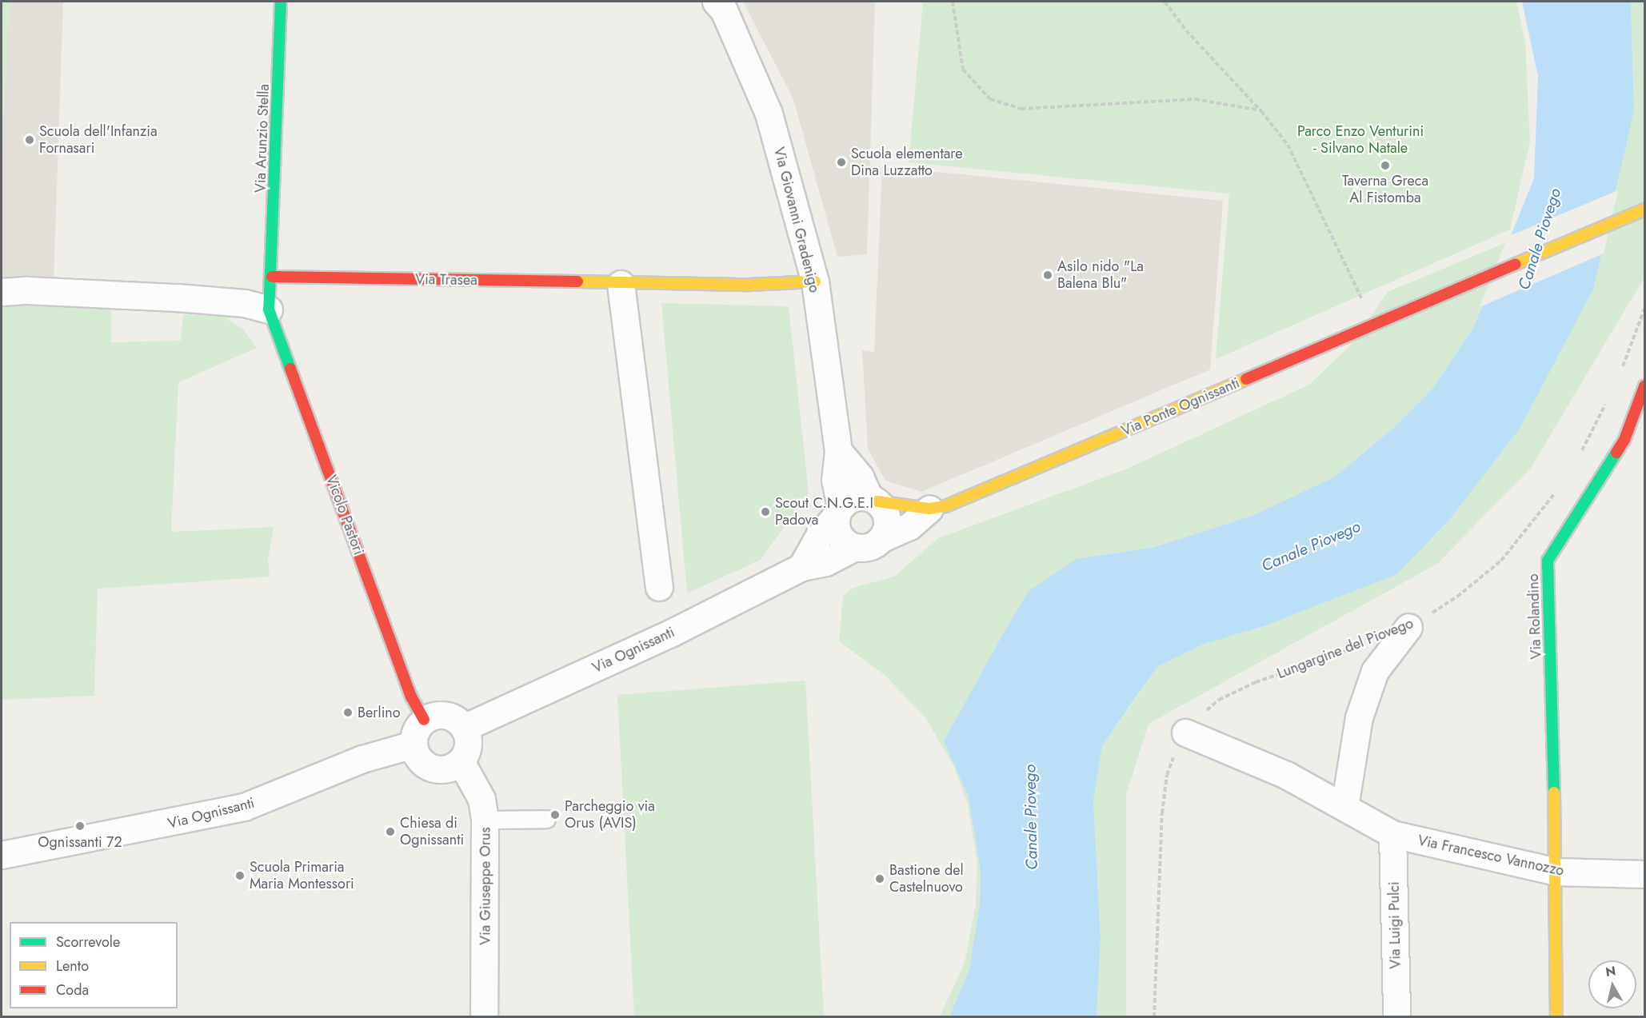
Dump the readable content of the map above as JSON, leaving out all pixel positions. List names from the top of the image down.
{
  "streets": {
    "street": [
      "Via Arunzio Stella",
      "Via Giovanni Gradenigo",
      "Via Trasea",
      "Via Ponte Ognissanti",
      "Vicolo Pastori",
      "Via Rolandino",
      "Via Ognissanti",
      "Via Francesco Vannozzo",
      "Via Giuseppe Orus",
      "Via Luigi Pulci"
    ],
    "path": ["Lungargine del Piovego"]
  },
  "crossings": [
    ["Via Arunzio Stella", "Via Trasea"],
    ["Via Arunzio Stella", "Vicolo Pastori"],
    ["Via Giovanni Gradenigo", "Via Trasea"],
    ["Via Giovanni Gradenigo", "Via Ponte Ognissanti"],
    ["Via Giovanni Gradenigo", "Via Ognissanti"],
    ["Via Trasea", "Vicolo Pastori"],
    ["Via Ponte Ognissanti", "Via Ognissanti"],
    ["Vicolo Pastori", "Via Ognissanti"],
    ["Vicolo Pastori", "Via Giuseppe Orus"],
    ["Via Rolandino", "Via Francesco Vannozzo"],
    ["Lungargine del Piovego", "Via Francesco Vannozzo"],
    ["Via Ognissanti", "Via Giuseppe Orus"],
    ["Via Francesco Vannozzo", "Via Luigi Pulci"]
  ],
  "water": ["Canale Piovego"],
  "parks": ["Parco Enzo Venturini - Silvano Natale"],
  "places": [
    "Scuola dell'Infanzia Fornasari",
    "Scuola elementare Dina Luzzatto",
    "Taverna Greca Al Fistomba",
    "Asilo nido \"La Balena Blu\"",
    "Scout C.N.G.E.I Padova",
    "Berlino",
    "Parcheggio via Orus (AVIS)",
    "Ognissanti 72",
    "Chiesa di Ognissanti",
    "Scuola Primaria Maria Montessori",
    "Bastione del Castelnuovo"
  ],
  "legend": ["Scorrevole", "Lento", "Coda"],
  "north": "top"
}
